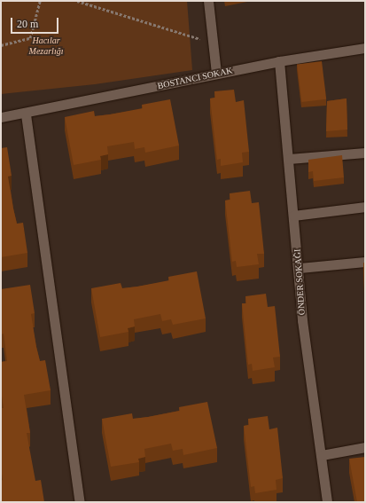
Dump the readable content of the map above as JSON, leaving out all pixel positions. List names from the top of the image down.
{
  "parks": ["Hacılar Mezarlığı"],
  "scale_bar": "20 m"
}
